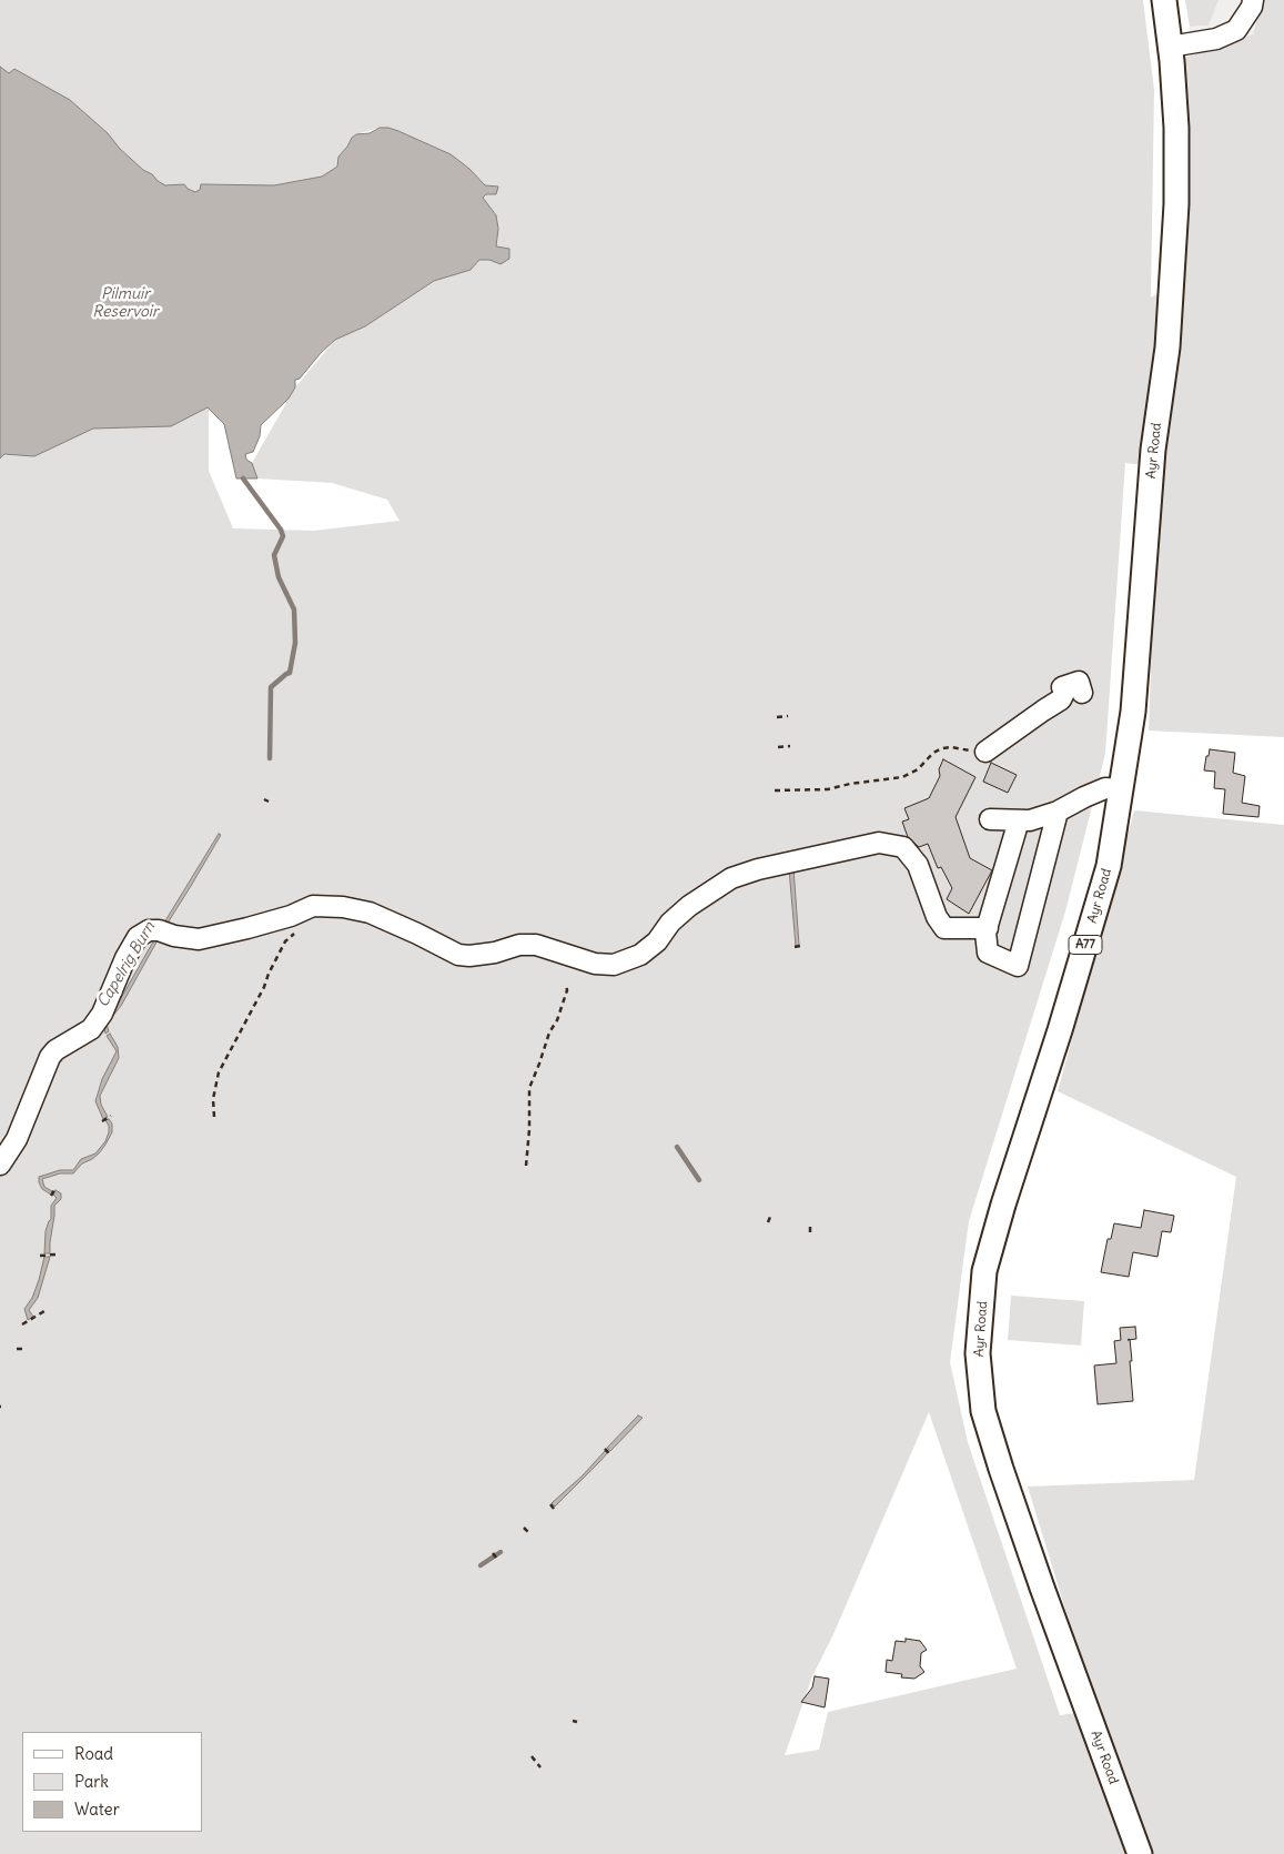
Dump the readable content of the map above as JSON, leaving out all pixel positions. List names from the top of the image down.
{
  "streets": {
    "main road": ["Ayr Road", "A77"]
  },
  "water": ["Pilmuir Reservoir", "Capelrig Burn"],
  "legend": ["Road", "Park", "Water"]
}
